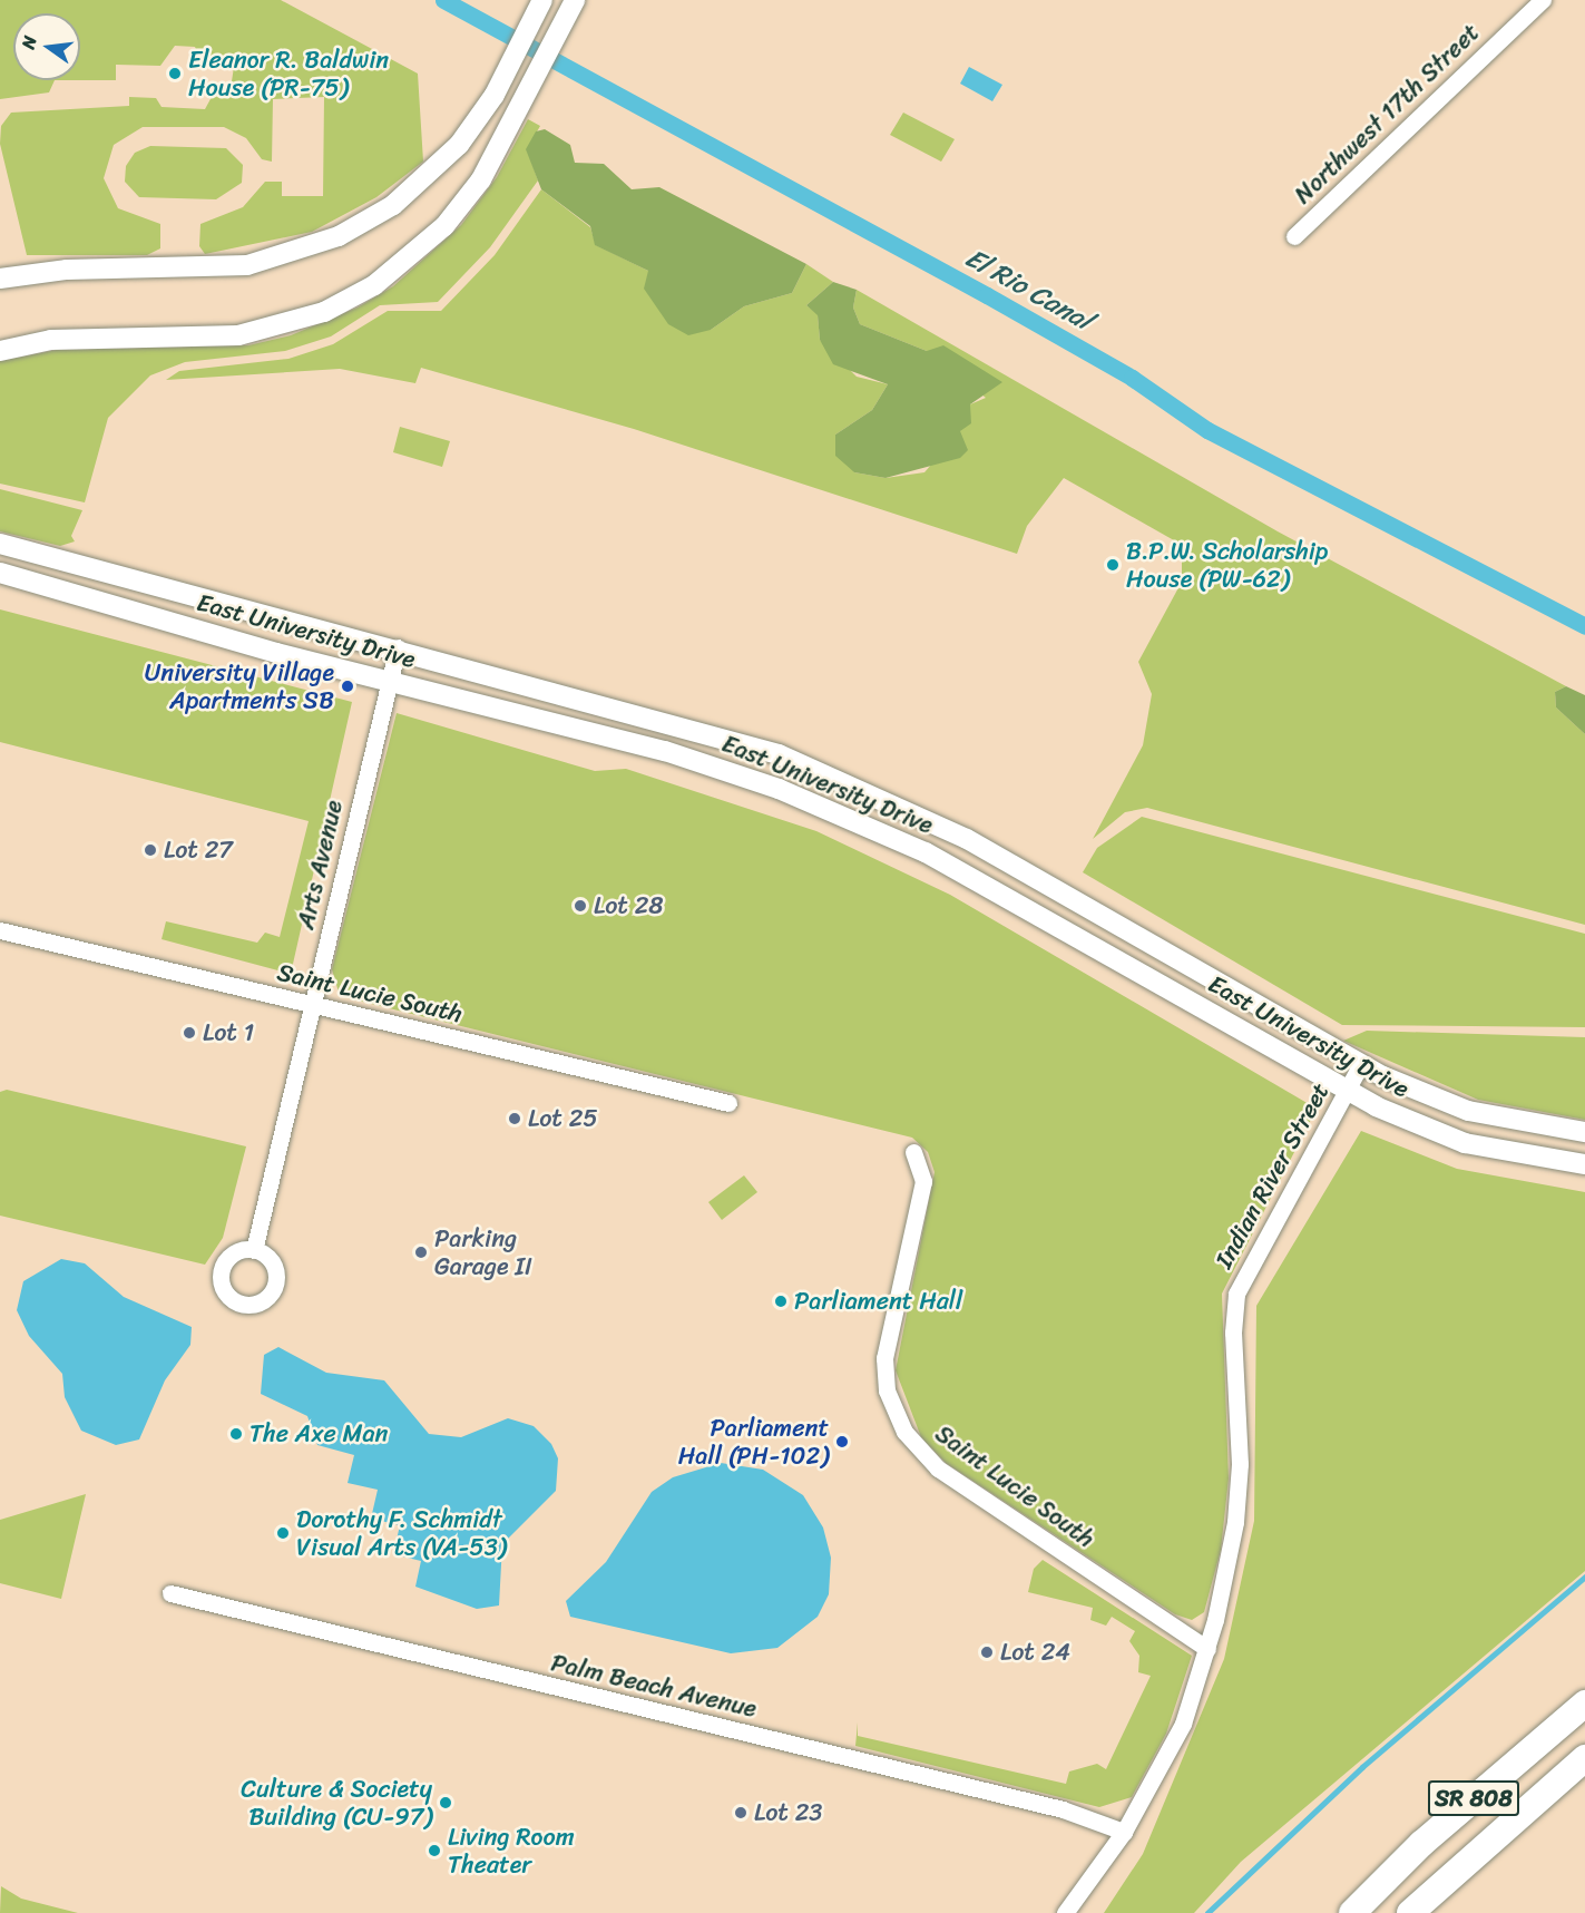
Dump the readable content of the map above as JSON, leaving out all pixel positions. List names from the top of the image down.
{
  "streets": {
    "main road": ["SR 808"],
    "street": [
      "Northwest 17th Street",
      "East University Drive",
      "Arts Avenue",
      "Saint Lucie South",
      "Indian River Street",
      "Palm Beach Avenue"
    ]
  },
  "crossings": [
    ["East University Drive", "Arts Avenue"],
    ["East University Drive", "Indian River Street"],
    ["Arts Avenue", "Saint Lucie South"],
    ["Saint Lucie South", "Indian River Street"],
    ["Indian River Street", "Palm Beach Avenue"]
  ],
  "water": ["El Rio Canal"],
  "places": [
    "Eleanor R. Baldwin House (PR-75)",
    "B.P.W. Scholarship House (PW-62)",
    "University Village Apartments SB",
    "Lot 27",
    "Lot 28",
    "Lot 1",
    "Lot 25",
    "Parking Garage II",
    "Parliament Hall",
    "The Axe Man",
    "Parliament Hall (PH-102)",
    "Dorothy F. Schmidt Visual Arts (VA-53)",
    "Lot 24",
    "Culture & Society Building (CU-97)",
    "Lot 23",
    "Living Room Theater"
  ],
  "north": "left"
}
